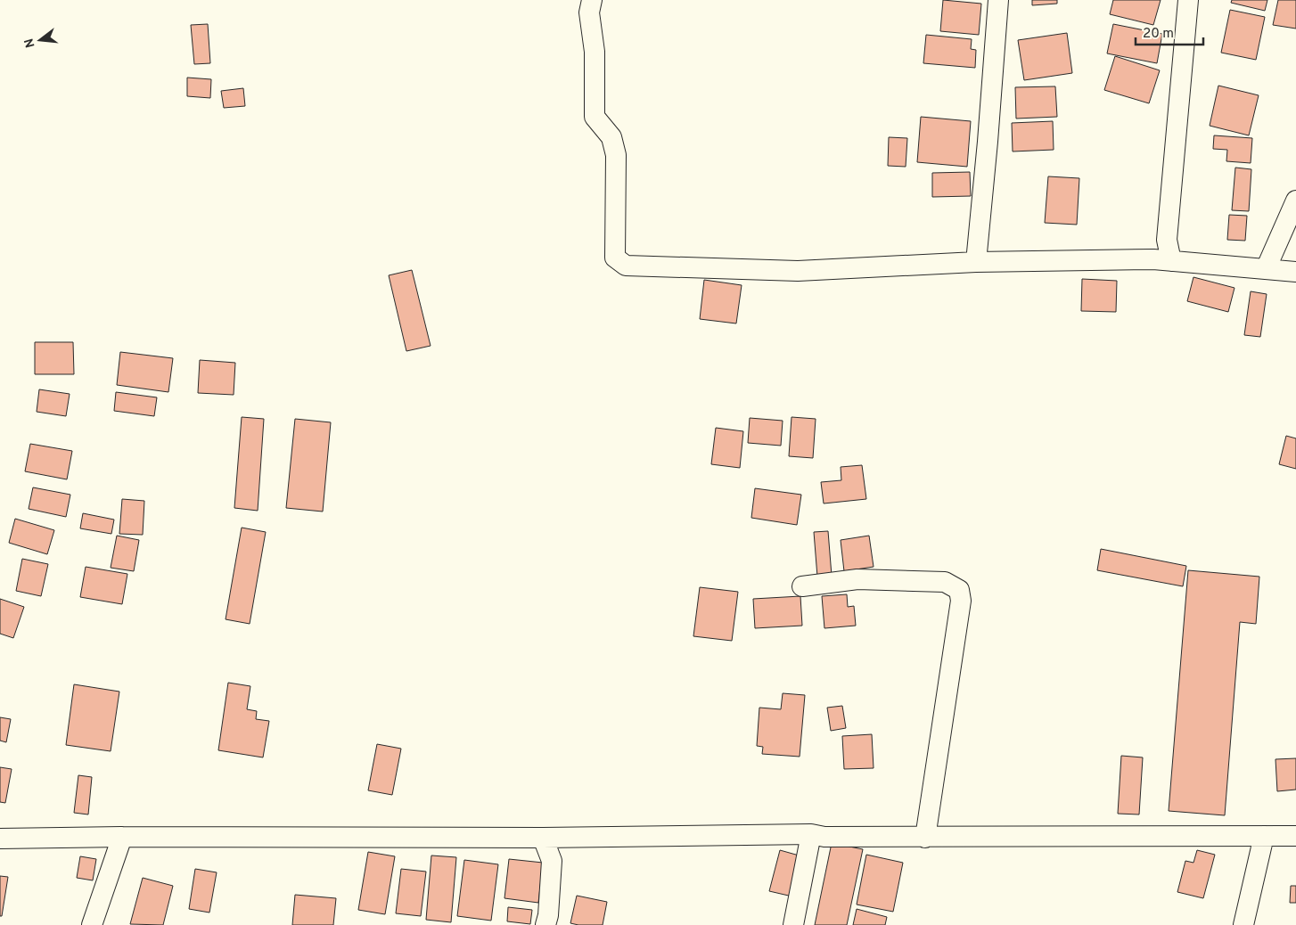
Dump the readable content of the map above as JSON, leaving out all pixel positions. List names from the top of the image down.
{
  "scale_bar": "20 m",
  "north": "left"
}
